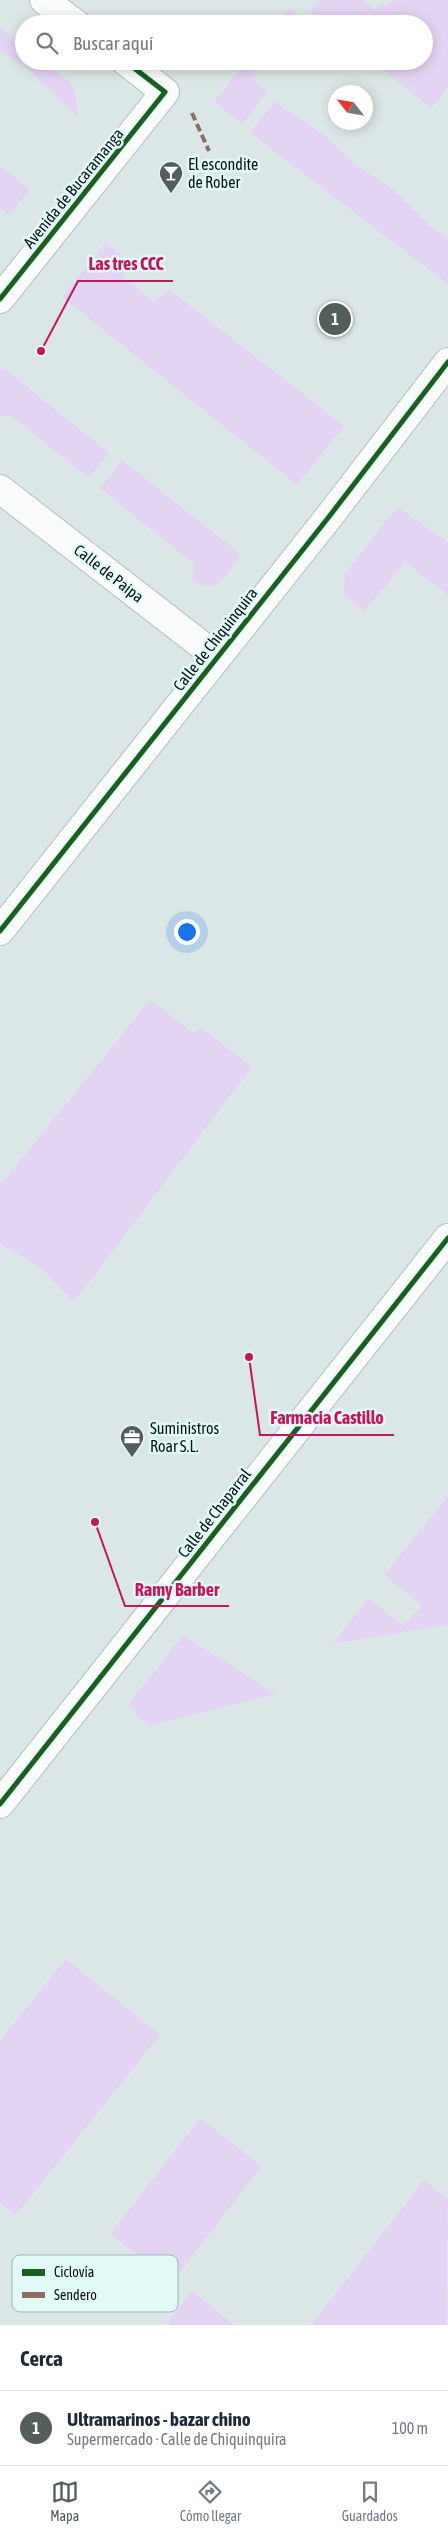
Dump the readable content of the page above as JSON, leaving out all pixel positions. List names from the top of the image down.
{
  "streets": {
    "street": [
      "Avenida de Bucaramanga",
      "Calle de Paipa",
      "Calle de Chiquinquira",
      "Calle de Chaparral"
    ]
  },
  "crossings": [
    ["Calle de Paipa", "Calle de Chiquinquira"]
  ],
  "places": {
    "bar": ["El escondite de Rober"],
    "other": ["Las tres CCC", "Farmacia Castillo", "Ramy Barber"],
    "office": ["Suministros Roar S.L."]
  },
  "legend": ["Ciclovía", "Sendero"],
  "north": "top left",
  "page": {
    "search": "Buscar aquí",
    "pins": "1",
    "heading": "Cerca",
    "list": [
      {
        "mark": "1",
        "name": "Ultramarinos - bazar chino",
        "note": "Supermercado · Calle de Chiquinquira",
        "value": "100 m"
      }
    ],
    "nav": ["Mapa", "Cómo llegar", "Guardados"]
  }
}
